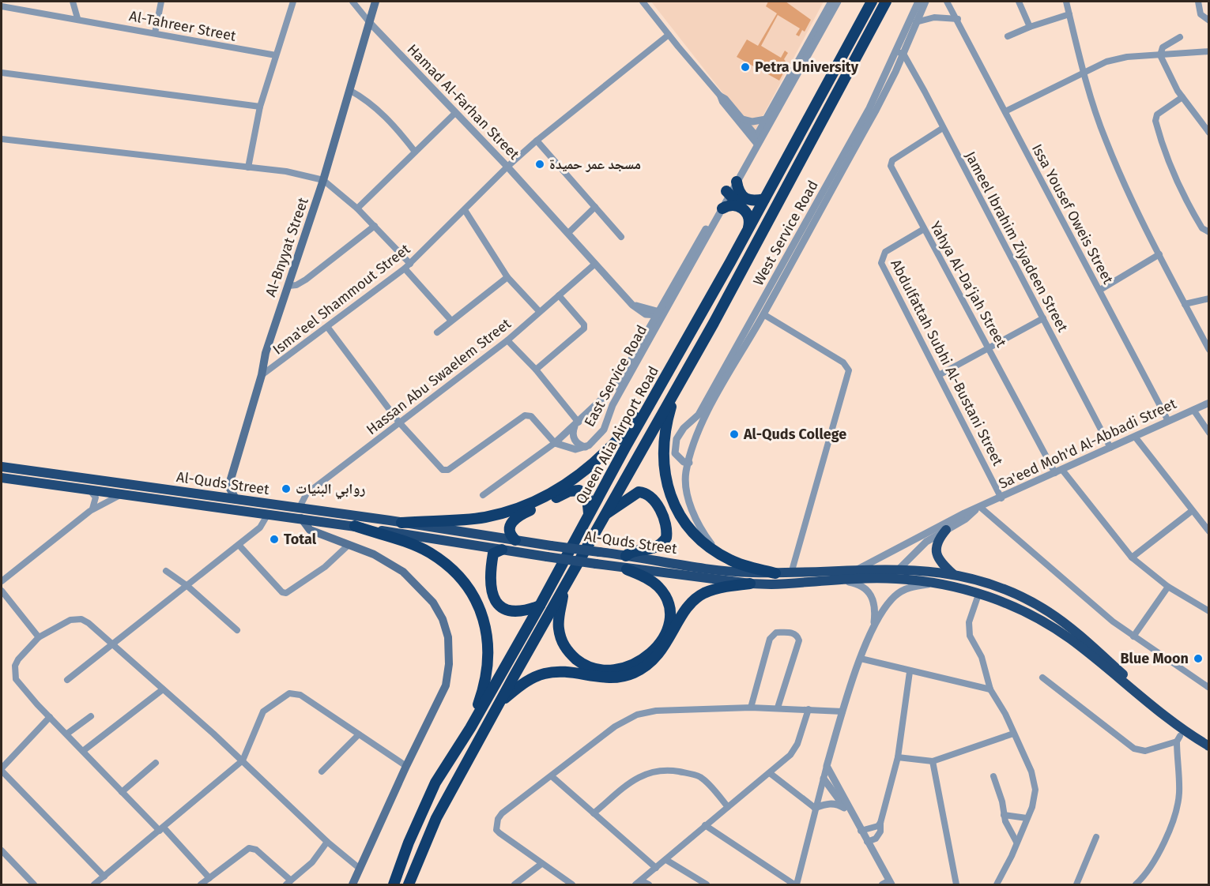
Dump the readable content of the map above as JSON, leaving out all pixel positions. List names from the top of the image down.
{
  "streets": {
    "highway": ["Queen Alia Airport Road", "Al-Quds Street"],
    "main road": ["Al-Bnyyat Street"],
    "street": [
      "Al-Tahreer Street",
      "Hamad Al-Farhan Street",
      "Issa Yousef Oweis Street",
      "West Service Road",
      "Jameel Ibrahim Ziyadeen Street",
      "Yahya Al-Da‘jah Street",
      "Isma'eel Shammout Street",
      "Abdulfattah Subhi Al-Bustani Street",
      "East Service Road",
      "Hassan Abu Swaelem Street",
      "Sa'eed Moh'd Al-Abbadi Street"
    ]
  },
  "crossings": [
    ["Hamad Al-Farhan Street", "Al-Bnyyat Street"],
    ["Hamad Al-Farhan Street", "Isma'eel Shammout Street"],
    ["Hamad Al-Farhan Street", "East Service Road"],
    ["Hamad Al-Farhan Street", "Hassan Abu Swaelem Street"],
    ["Issa Yousef Oweis Street", "Sa'eed Moh'd Al-Abbadi Street"],
    ["West Service Road", "Jameel Ibrahim Ziyadeen Street"],
    ["Jameel Ibrahim Ziyadeen Street", "Yahya Al-Da‘jah Street"],
    ["Jameel Ibrahim Ziyadeen Street", "Sa'eed Moh'd Al-Abbadi Street"],
    ["Al-Bnyyat Street", "Isma'eel Shammout Street"],
    ["Al-Bnyyat Street", "Al-Quds Street"],
    ["Yahya Al-Da‘jah Street", "Abdulfattah Subhi Al-Bustani Street"],
    ["Yahya Al-Da‘jah Street", "Sa'eed Moh'd Al-Abbadi Street"],
    ["Abdulfattah Subhi Al-Bustani Street", "Sa'eed Moh'd Al-Abbadi Street"],
    ["Hassan Abu Swaelem Street", "Al-Quds Street"],
    ["Sa'eed Moh'd Al-Abbadi Street", "Al-Quds Street"]
  ],
  "places": [
    "Petra University",
    "مسجد عمر حميدة",
    "Al-Quds College",
    "روابي البنيات",
    "Total",
    "Blue Moon"
  ]
}
